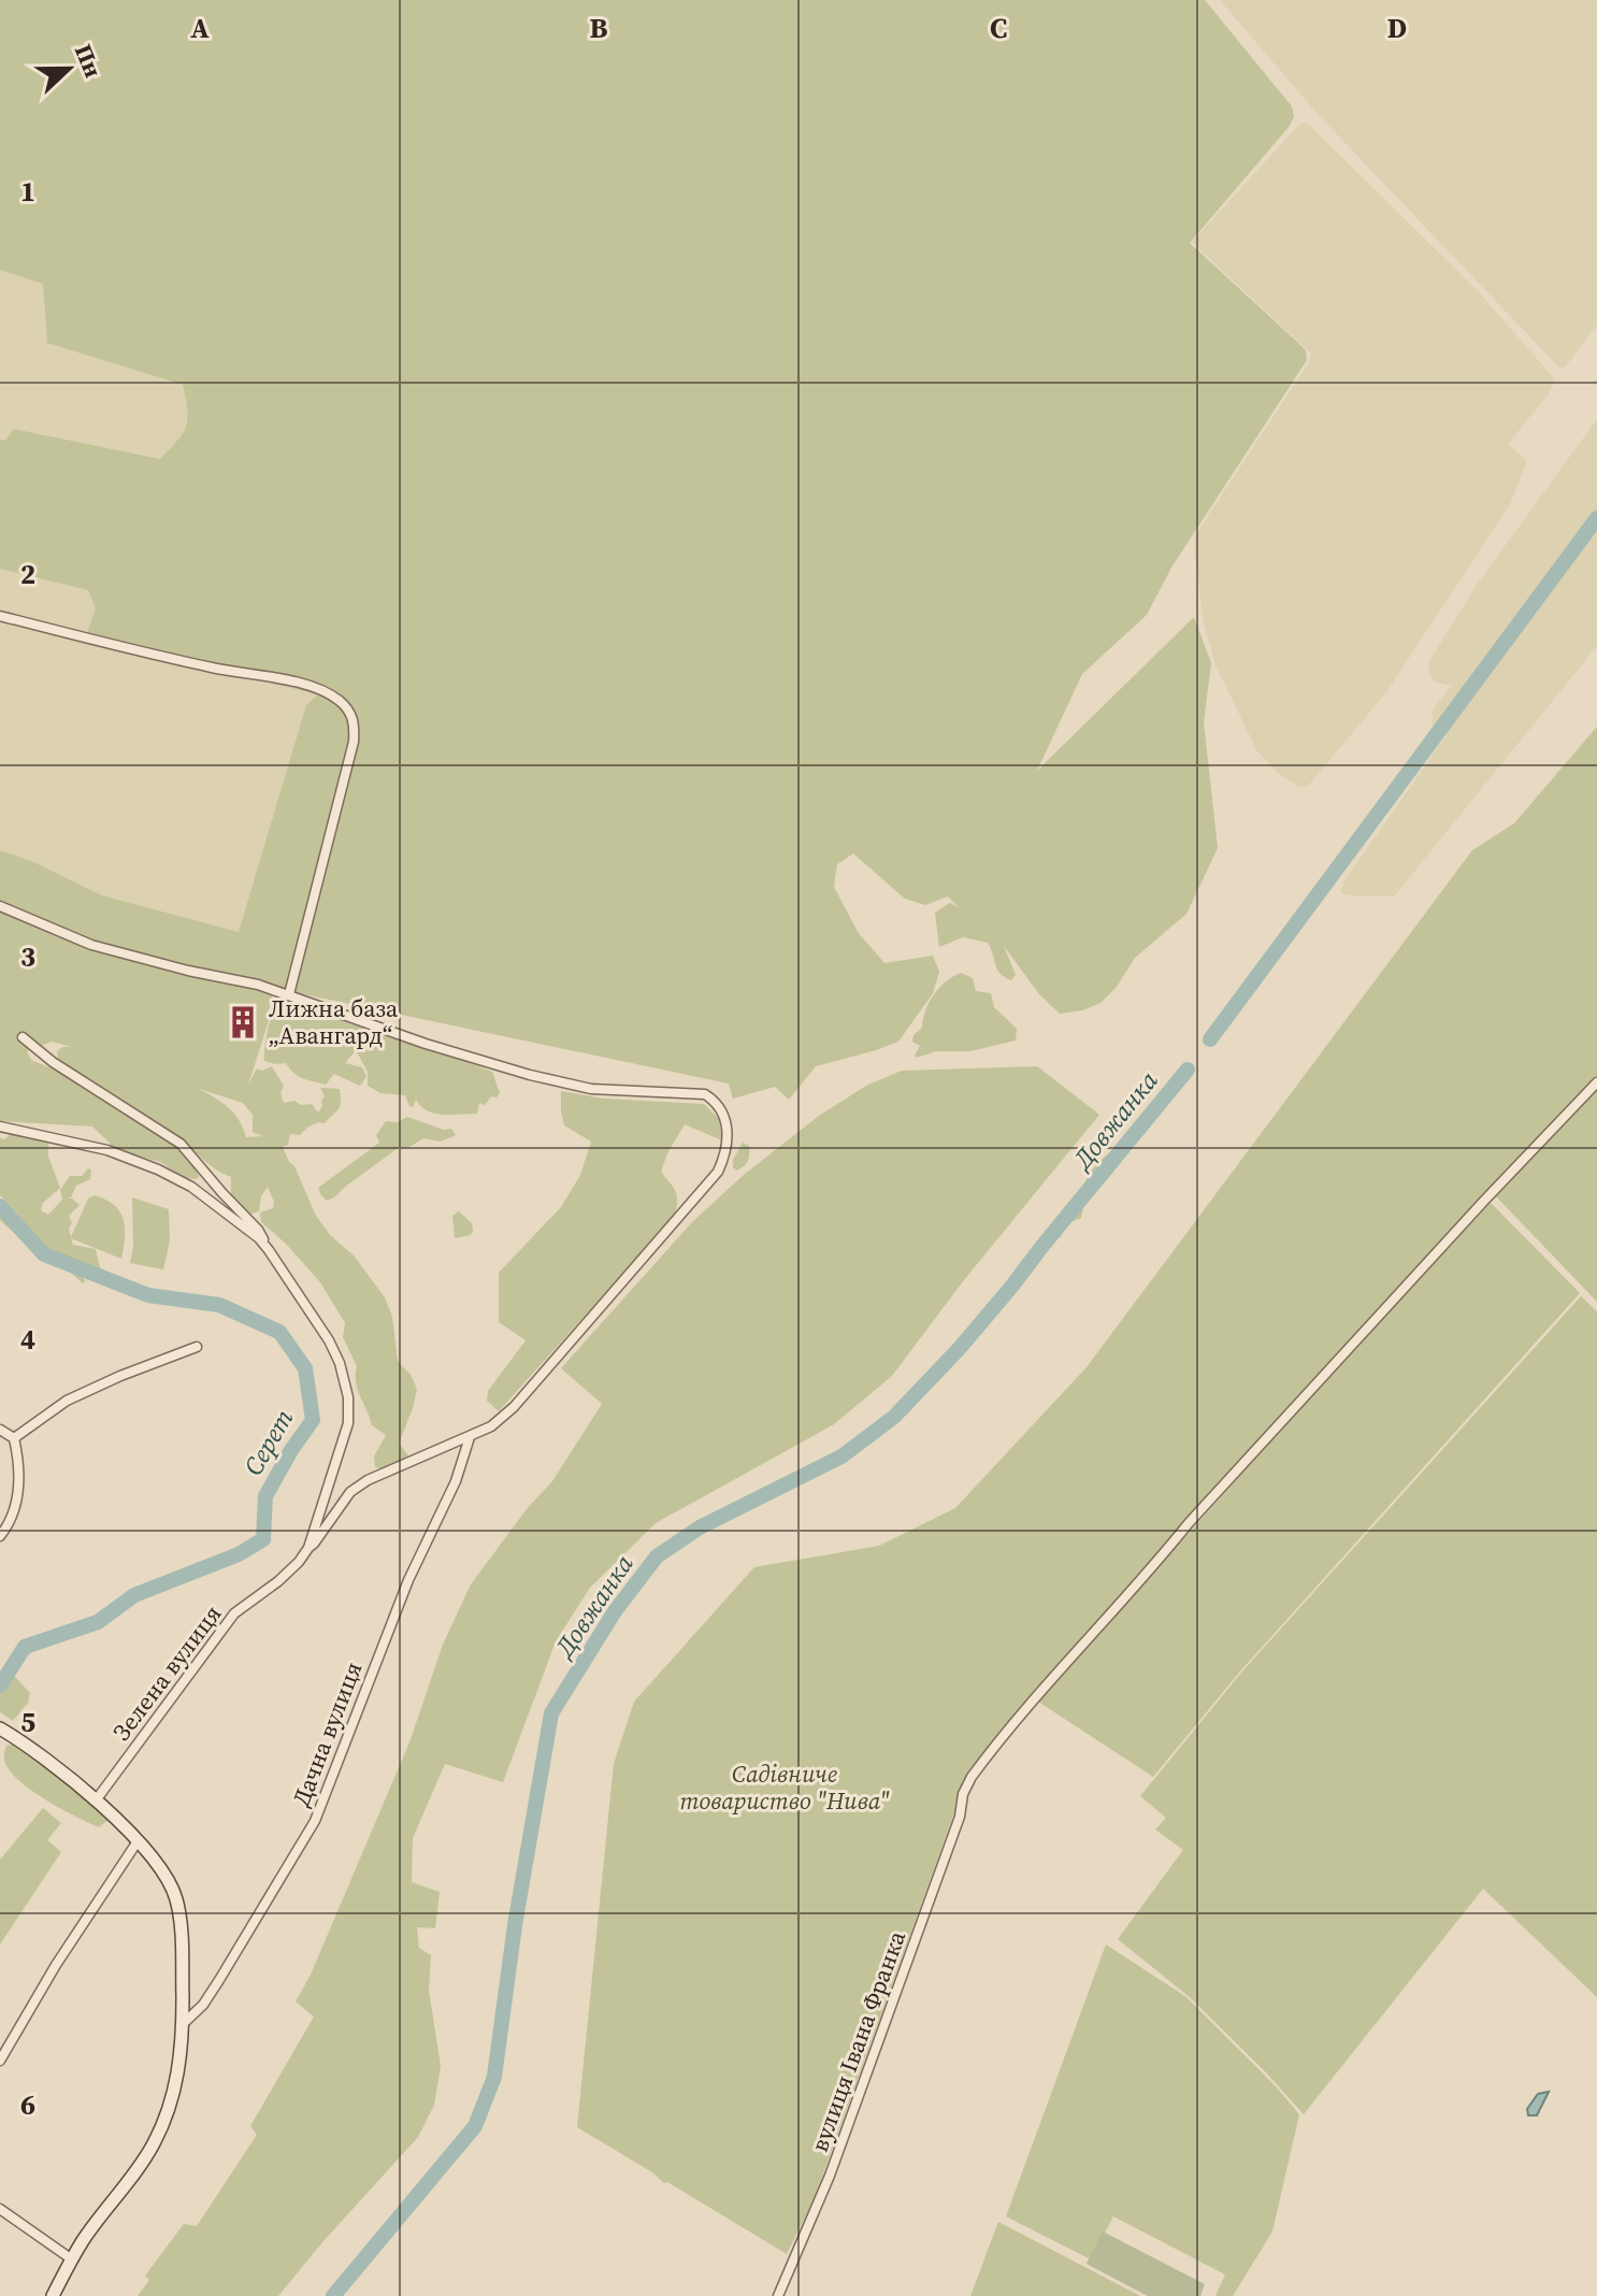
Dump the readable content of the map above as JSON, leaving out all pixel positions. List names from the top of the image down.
{
  "streets": {
    "street": ["Зелена вулиця", "Дачна вулиця", "вулиця Івана Франка"]
  },
  "water": ["Довжанка", "Серет"],
  "parks": ["Садівниче товариство \"Нива\""],
  "places": {
    "building": ["Лижна база „Авангард“"]
  },
  "north": "right",
  "grid": {
    "columns": [
      "A",
      "B",
      "C",
      "D"
    ],
    "rows": [
      "1",
      "2",
      "3",
      "4",
      "5",
      "6"
    ]
  }
}
